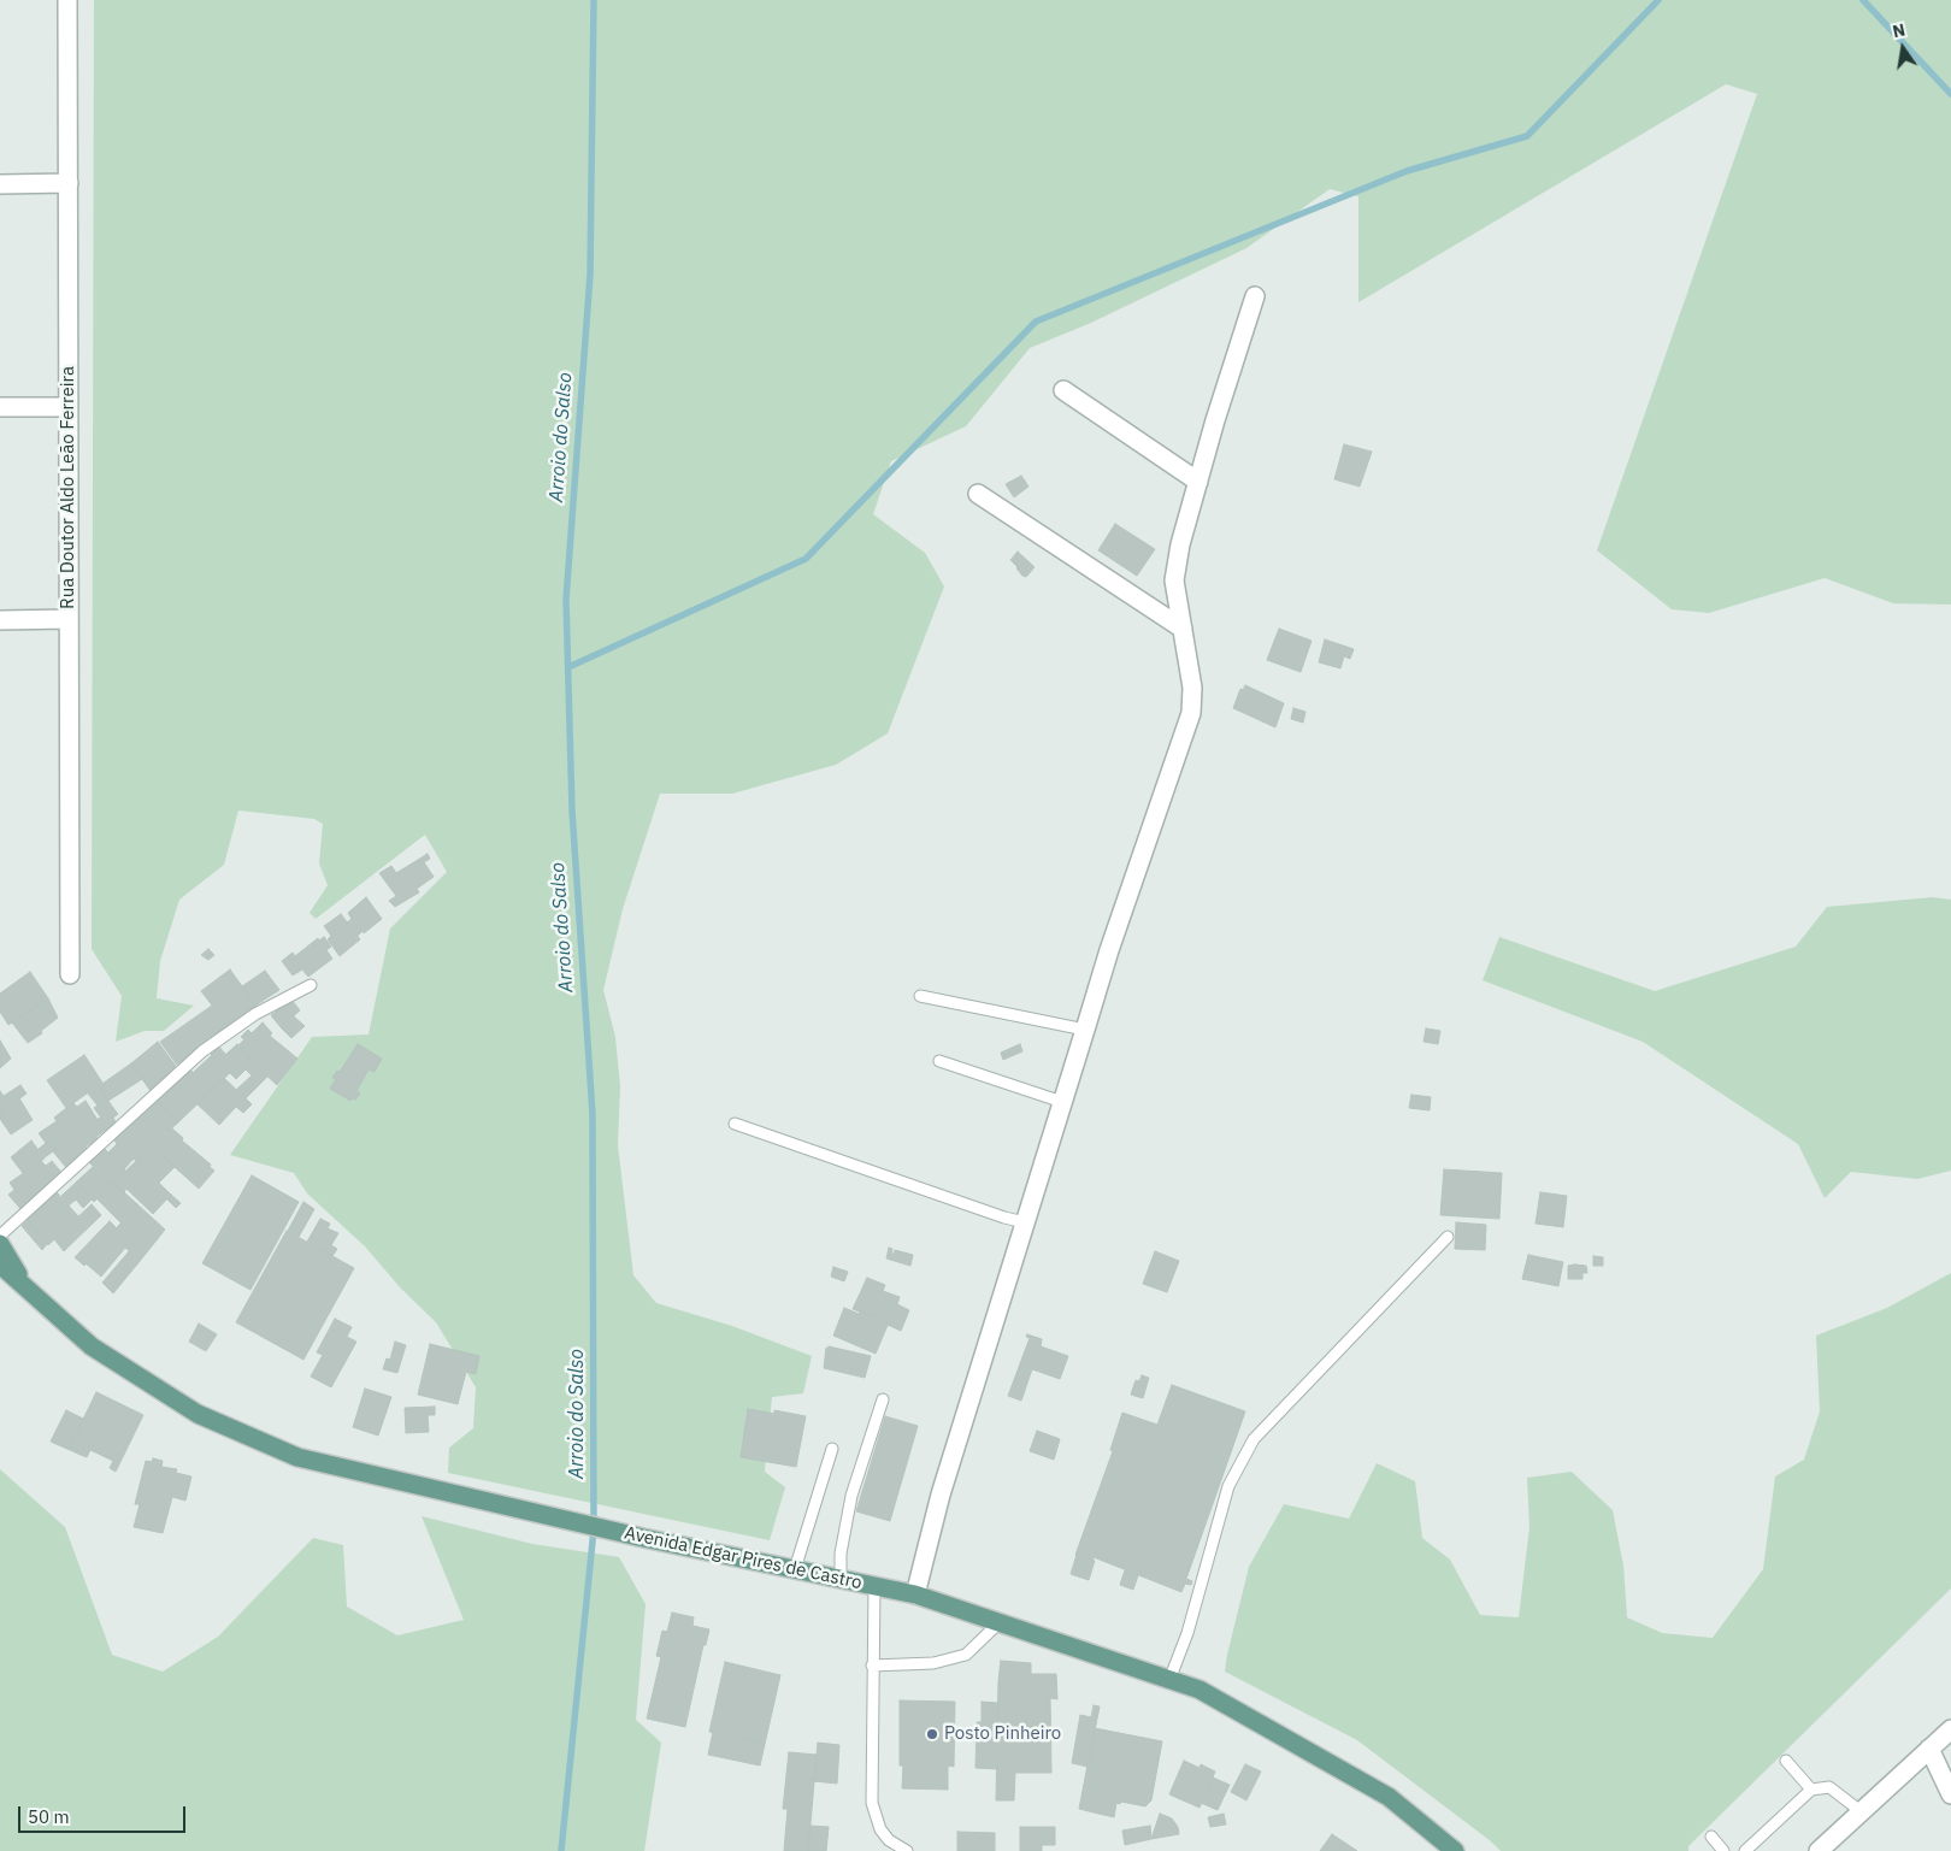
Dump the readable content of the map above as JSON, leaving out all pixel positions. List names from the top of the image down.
{
  "streets": {
    "main road": ["Avenida Edgar Pires de Castro"],
    "street": ["Rua Doutor Aldo Leão Ferreira"]
  },
  "water": ["Arroio do Salso"],
  "places": ["Posto Pinheiro"],
  "scale_bar": "50 m",
  "north": "top"
}
